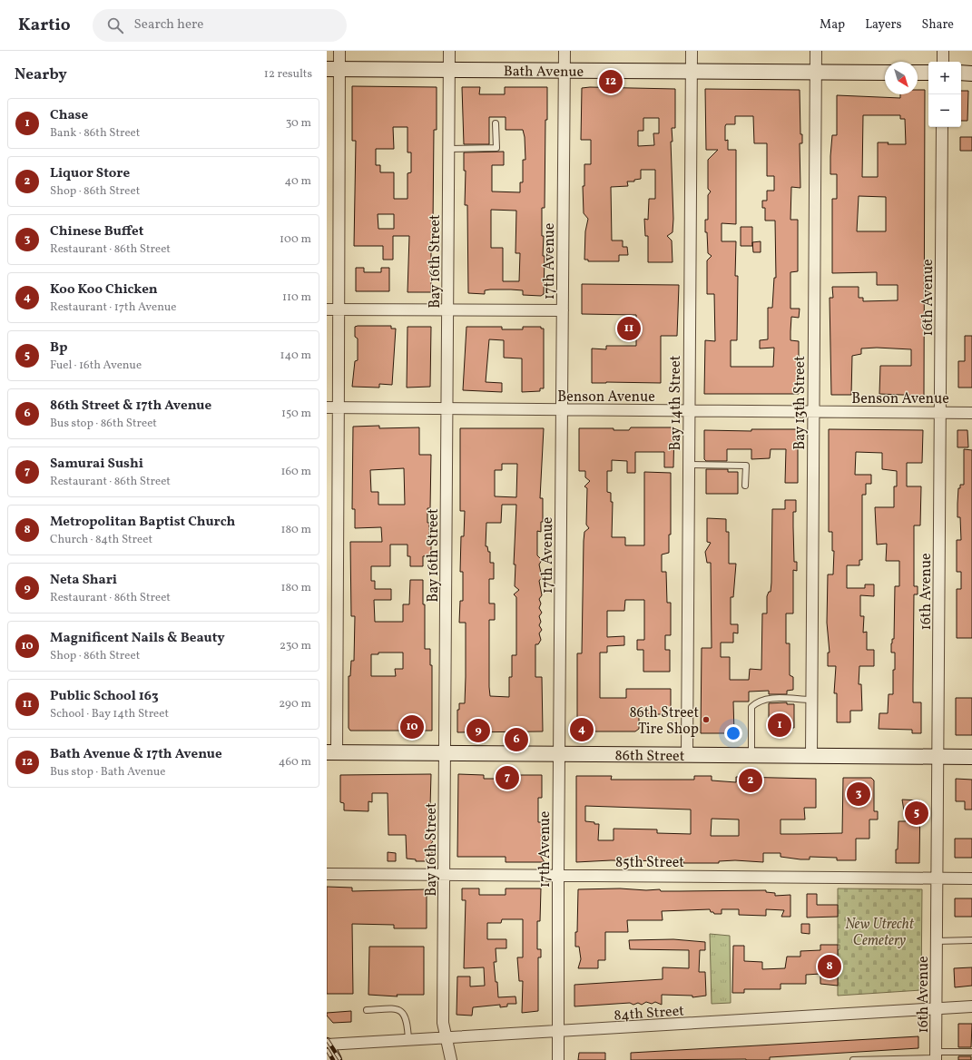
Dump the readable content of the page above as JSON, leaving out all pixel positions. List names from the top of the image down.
{
  "streets": {
    "main road": ["Bath Avenue", "86th Street"],
    "street": [
      "Bay 16th Street",
      "17th Avenue",
      "16th Avenue",
      "Benson Avenue",
      "Bay 14th Street",
      "Bay 13th Street",
      "85th Street",
      "84th Street"
    ]
  },
  "crossings": [
    ["Bath Avenue", "Bay 16th Street"],
    ["Bath Avenue", "17th Avenue"],
    ["Bath Avenue", "Bay 14th Street"],
    ["Bath Avenue", "Bay 13th Street"],
    ["Bay 16th Street", "Benson Avenue"],
    ["Bay 16th Street", "86th Street"],
    ["Bay 16th Street", "85th Street"],
    ["Bay 16th Street", "84th Street"],
    ["17th Avenue", "Benson Avenue"],
    ["17th Avenue", "86th Street"],
    ["17th Avenue", "85th Street"],
    ["17th Avenue", "84th Street"],
    ["16th Avenue", "Benson Avenue"],
    ["16th Avenue", "86th Street"],
    ["16th Avenue", "85th Street"],
    ["16th Avenue", "84th Street"],
    ["Benson Avenue", "Bay 14th Street"],
    ["Benson Avenue", "Bay 13th Street"],
    ["Bay 14th Street", "86th Street"],
    ["Bay 13th Street", "86th Street"]
  ],
  "parks": ["New Utrecht Cemetery"],
  "places": ["86th Street Tire Shop"],
  "north": "bottom right",
  "page": {
    "header": "Kartio",
    "search": "Search here",
    "nav": ["Map", "Layers", "Share"],
    "heading": ["Nearby", "12 results"],
    "map_buttons": ["+", "−"],
    "pins": [
      "12",
      "11",
      "1",
      "10",
      "4",
      "9",
      "6",
      "7",
      "2",
      "3",
      "5",
      "8"
    ],
    "list": [
      {
        "mark": "1",
        "name": "Chase",
        "note": "Bank · 86th Street",
        "value": "30 m"
      },
      {
        "mark": "2",
        "name": "Liquor Store",
        "note": "Shop · 86th Street",
        "value": "40 m"
      },
      {
        "mark": "3",
        "name": "Chinese Buffet",
        "note": "Restaurant · 86th Street",
        "value": "100 m"
      },
      {
        "mark": "4",
        "name": "Koo Koo Chicken",
        "note": "Restaurant · 17th Avenue",
        "value": "110 m"
      },
      {
        "mark": "5",
        "name": "Bp",
        "note": "Fuel · 16th Avenue",
        "value": "140 m"
      },
      {
        "mark": "6",
        "name": "86th Street & 17th Avenue",
        "note": "Bus stop · 86th Street",
        "value": "150 m"
      },
      {
        "mark": "7",
        "name": "Samurai Sushi",
        "note": "Restaurant · 86th Street",
        "value": "160 m"
      },
      {
        "mark": "8",
        "name": "Metropolitan Baptist Church",
        "note": "Church · 84th Street",
        "value": "180 m"
      },
      {
        "mark": "9",
        "name": "Neta Shari",
        "note": "Restaurant · 86th Street",
        "value": "180 m"
      },
      {
        "mark": "10",
        "name": "Magnificent Nails & Beauty",
        "note": "Shop · 86th Street",
        "value": "230 m"
      },
      {
        "mark": "11",
        "name": "Public School 163",
        "note": "School · Bay 14th Street",
        "value": "290 m"
      },
      {
        "mark": "12",
        "name": "Bath Avenue & 17th Avenue",
        "note": "Bus stop · Bath Avenue",
        "value": "460 m"
      }
    ]
  }
}
